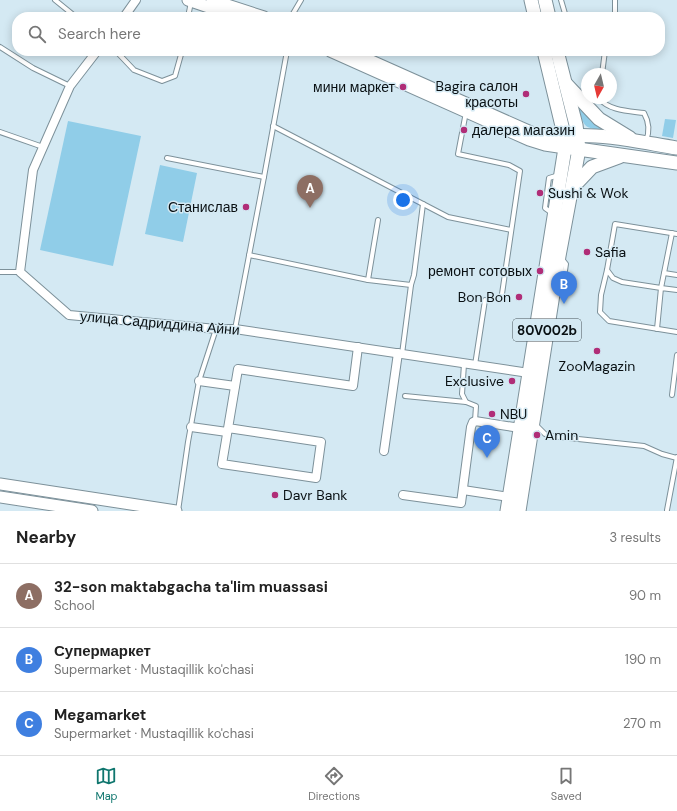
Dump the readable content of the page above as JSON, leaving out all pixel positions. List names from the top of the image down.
{
  "streets": {
    "main road": ["80V002b"],
    "street": ["улица Садриддина Айни"]
  },
  "crossings": [
    ["улица Садриддина Айни", "80V002b"]
  ],
  "places": [
    "мини маркет",
    "Bagira салон красоты",
    "далера магазин",
    "Sushi & Wok",
    "Станислав",
    "Safia",
    "ремонт сотовых",
    "Bon Bon",
    "ZooMagazin",
    "Exclusive",
    "NBU",
    "Amin",
    "Davr Bank"
  ],
  "north": "bottom",
  "page": {
    "search": "Search here",
    "pins": ["A", "B", "C"],
    "heading": ["Nearby", "3 results"],
    "list": [
      {
        "mark": "A",
        "name": "32-son maktabgacha ta'lim muassasi",
        "note": "School",
        "value": "90 m"
      },
      {
        "mark": "B",
        "name": "Супермаркет",
        "note": "Supermarket · Mustaqillik ko'chasi",
        "value": "190 m"
      },
      {
        "mark": "C",
        "name": "Megamarket",
        "note": "Supermarket · Mustaqillik ko'chasi",
        "value": "270 m"
      }
    ],
    "nav": ["Map", "Directions", "Saved"]
  }
}
